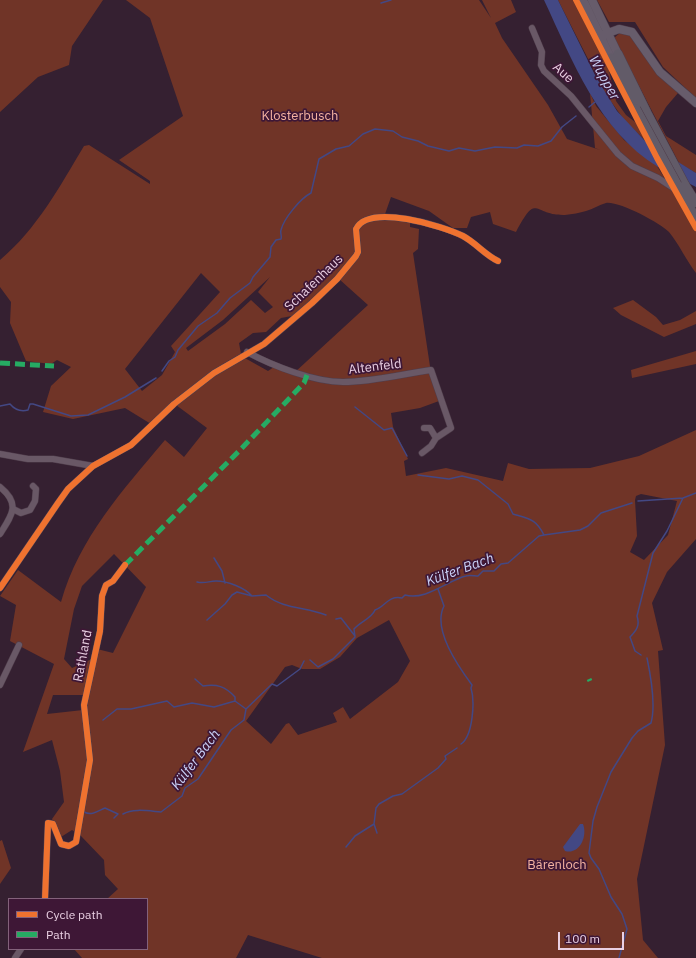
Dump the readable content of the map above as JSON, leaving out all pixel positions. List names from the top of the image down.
{
  "streets": {
    "street": [
      "Aue",
      "Schafenhaus",
      "Altenfeld",
      "Rathland"
    ]
  },
  "crossings": [
    ["Schafenhaus", "Altenfeld"]
  ],
  "water": ["Wupper", "Külfer Bach"],
  "parks": ["Klosterbusch", "Bärenloch"],
  "legend": ["Cycle path", "Path"],
  "scale_bar": "100 m"
}
